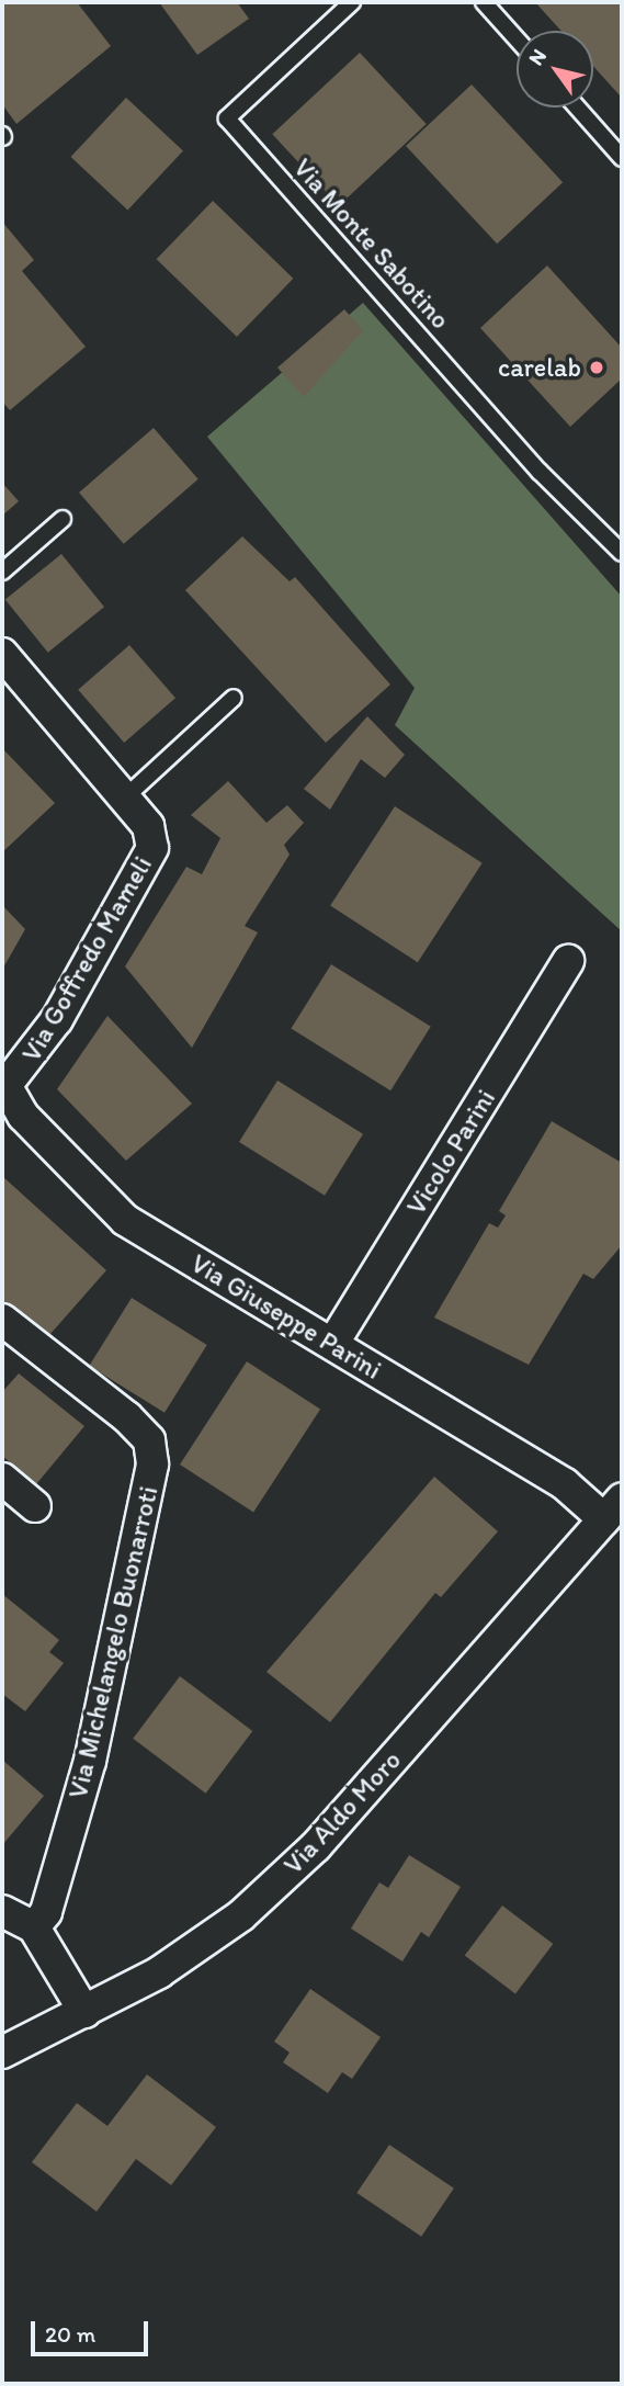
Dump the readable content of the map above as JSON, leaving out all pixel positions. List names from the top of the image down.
{
  "streets": {
    "street": [
      "Via Goffredo Mameli",
      "Vicolo Parini",
      "Via Giuseppe Parini",
      "Via Michelangelo Buonarroti",
      "Via Aldo Moro"
    ],
    "lane": ["Via Monte Sabotino"]
  },
  "crossings": [
    ["Via Goffredo Mameli", "Via Giuseppe Parini"],
    ["Vicolo Parini", "Via Giuseppe Parini"],
    ["Via Giuseppe Parini", "Via Aldo Moro"]
  ],
  "places": ["carelab"],
  "scale_bar": "20 m",
  "north": "top left"
}
